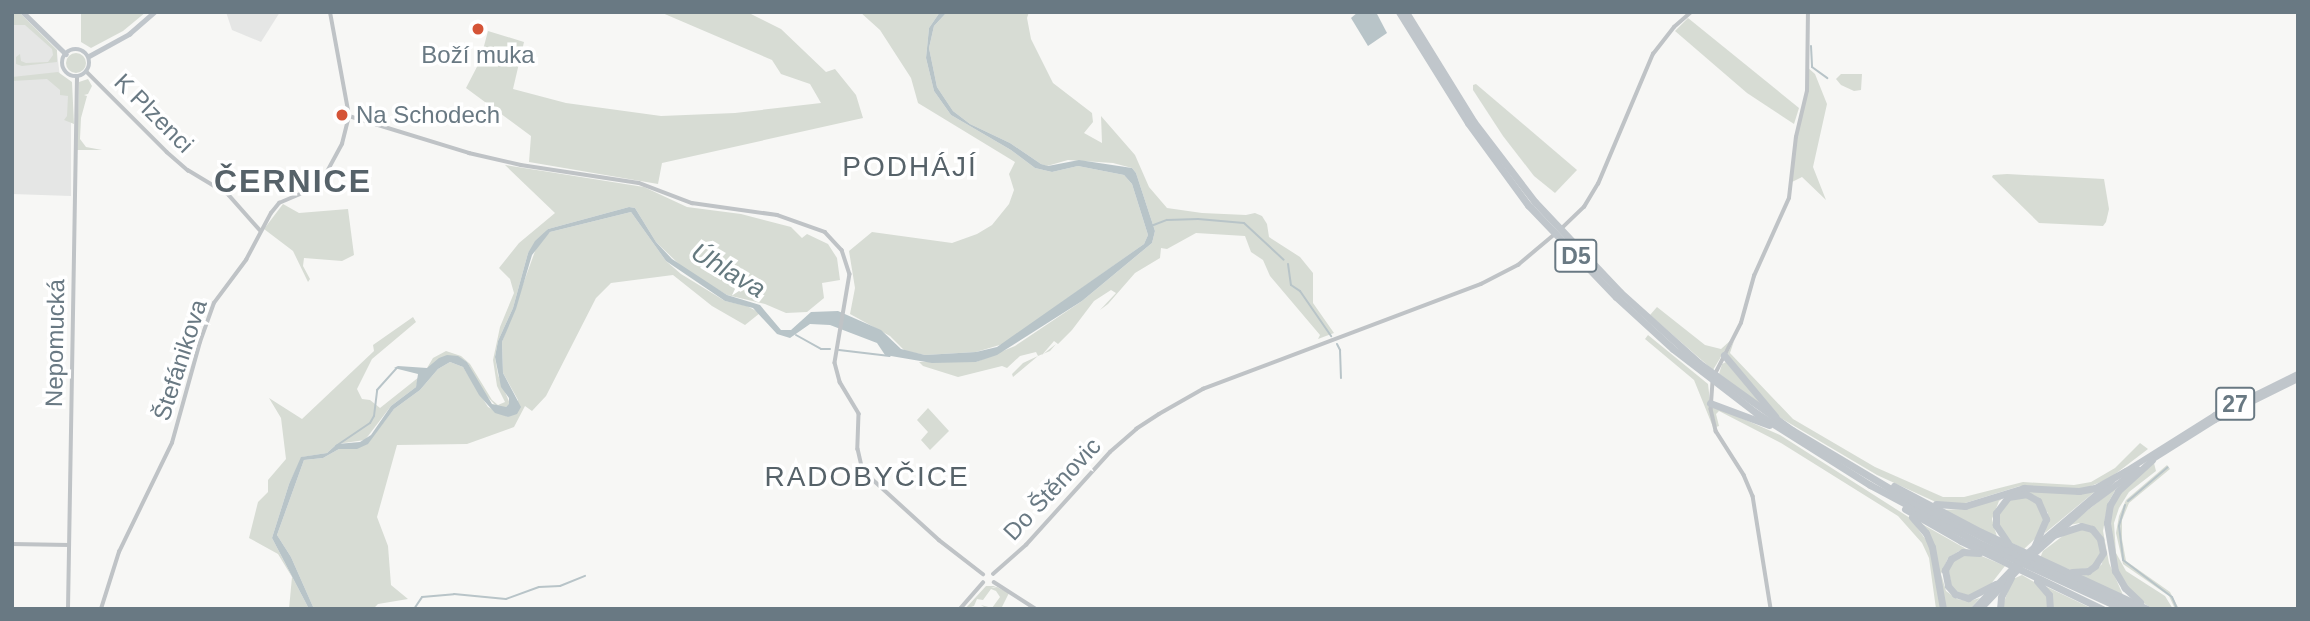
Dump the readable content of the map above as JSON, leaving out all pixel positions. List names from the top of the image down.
{
  "streets": {
    "highway": ["D5", "27"],
    "street": [
      "K Plzenci",
      "Nepomucká",
      "Štefánikova",
      "Do Štěnovic"
    ]
  },
  "crossings": [
    ["K Plzenci", "Nepomucká"],
    ["K Plzenci", "Štefánikova"]
  ],
  "districts": ["PODHÁJÍ", "ČERNICE", "RADOBYČICE"],
  "water": ["Úhlava"],
  "places": ["Boží muka", "Na Schodech"]
}
